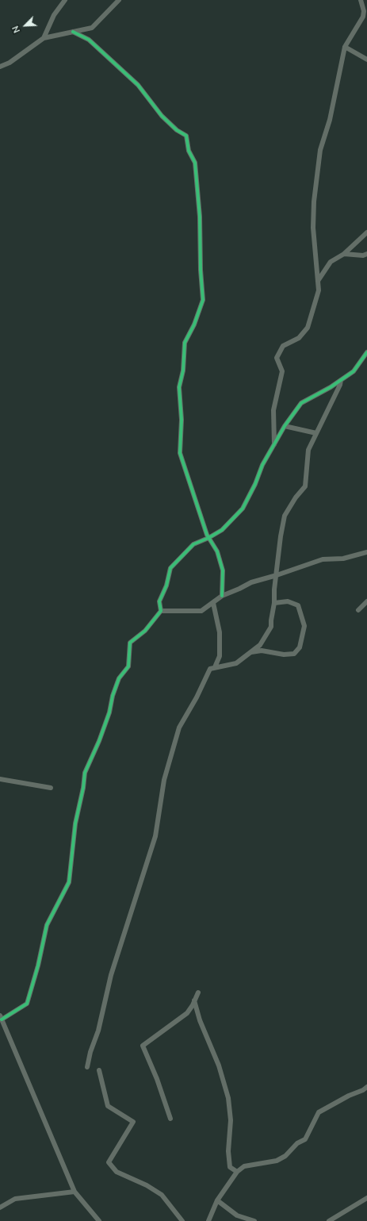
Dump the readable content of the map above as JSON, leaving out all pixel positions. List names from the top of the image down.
{
  "north": "bottom left"
}
